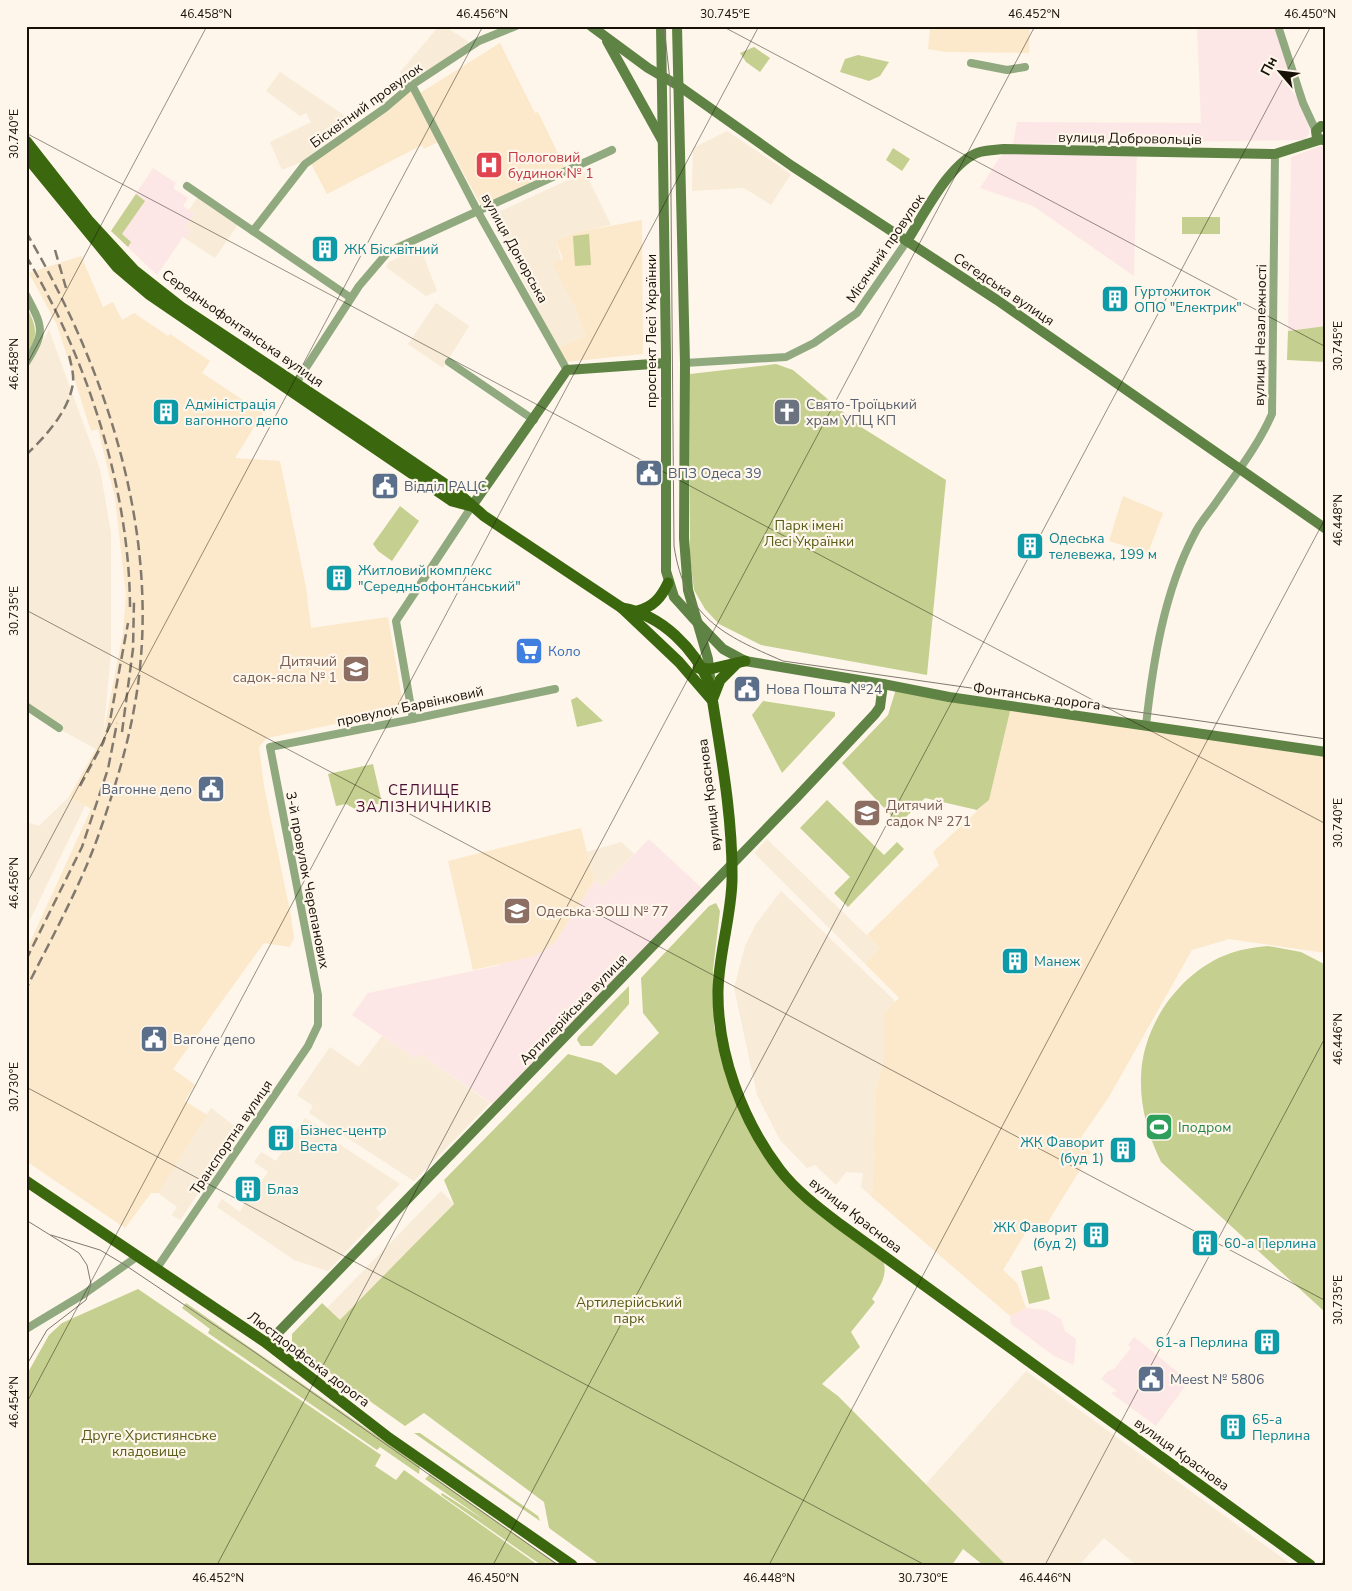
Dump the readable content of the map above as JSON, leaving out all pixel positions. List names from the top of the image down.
{
  "streets": {
    "main road": [
      "вулиця Добровольців",
      "Місячний провулок",
      "Сегедська вулиця",
      "Середньофонтанська вулиця",
      "проспект Лесі Українки",
      "Фонтанська дорога",
      "вулиця Краснова",
      "Артилерійська вулиця",
      "Люстдорфська дорога"
    ],
    "street": [
      "Бісквітний провулок",
      "вулиця Донорська",
      "вулиця Незалежності",
      "провулок Барвінковий",
      "3-й провулок Черепанових",
      "Транспортна вулиця"
    ]
  },
  "crossings": [
    ["Бісквітний провулок", "вулиця Донорська"],
    ["вулиця Добровольців", "Місячний провулок"],
    ["вулиця Добровольців", "вулиця Незалежності"],
    ["Місячний провулок", "Сегедська вулиця"],
    ["Місячний провулок", "проспект Лесі Українки"],
    ["Сегедська вулиця", "проспект Лесі Українки"],
    ["Сегедська вулиця", "вулиця Незалежності"],
    ["Середньофонтанська вулиця", "проспект Лесі Українки"],
    ["Середньофонтанська вулиця", "вулиця Краснова"],
    ["проспект Лесі Українки", "Фонтанська дорога"],
    ["вулиця Незалежності", "Фонтанська дорога"],
    ["Фонтанська дорога", "Артилерійська вулиця"],
    ["провулок Барвінковий", "3-й провулок Черепанових"],
    ["вулиця Краснова", "Артилерійська вулиця"],
    ["3-й провулок Черепанових", "Транспортна вулиця"],
    ["Артилерійська вулиця", "Люстдорфська дорога"],
    ["Транспортна вулиця", "Люстдорфська дорога"]
  ],
  "districts": ["СЕЛИЩЕ ЗАЛІЗНИЧНИКІВ"],
  "parks": ["Парк імені Лесі Українки", "Артилерійський парк", "Друге Християнське кладовище"],
  "places": {
    "hospital": ["Пологовий будинок № 1"],
    "building": [
      "ЖК Бісквітний",
      "Гуртожиток ОПО \"Електрик\"",
      "Адміністрація вагонного депо",
      "Одеська телевежа, 199 м",
      "Житловий комплекс \"Середньофонтанський\"",
      "Манеж",
      "Бізнес-центр Веста",
      "ЖК Фаворит (буд 1)",
      "Блаз",
      "ЖК Фаворит (буд 2)",
      "60-а Перлина",
      "61-а Перлина",
      "65-а Перлина"
    ],
    "church": ["Свято-Троїцький храм УПЦ КП"],
    "public building": [
      "ВПЗ Одеса 39",
      "Відділ РАЦС",
      "Нова Пошта №24",
      "Вагонне депо",
      "Вагоне депо",
      "Meest № 5806"
    ],
    "supermarket": ["Коло"],
    "school or university": ["Дитячий садок-ясла № 1", "Дитячий садок № 271", "Одеська ЗОШ № 77"],
    "sports": ["Іподром"]
  },
  "north": "top left",
  "coordinates": [
    "46.458°N",
    "46.456°N",
    "30.745°E",
    "46.452°N",
    "46.450°N",
    "30.740°E",
    "46.448°N",
    "30.735°E",
    "46.446°N",
    "30.730°E",
    "46.454°N"
  ]
}
